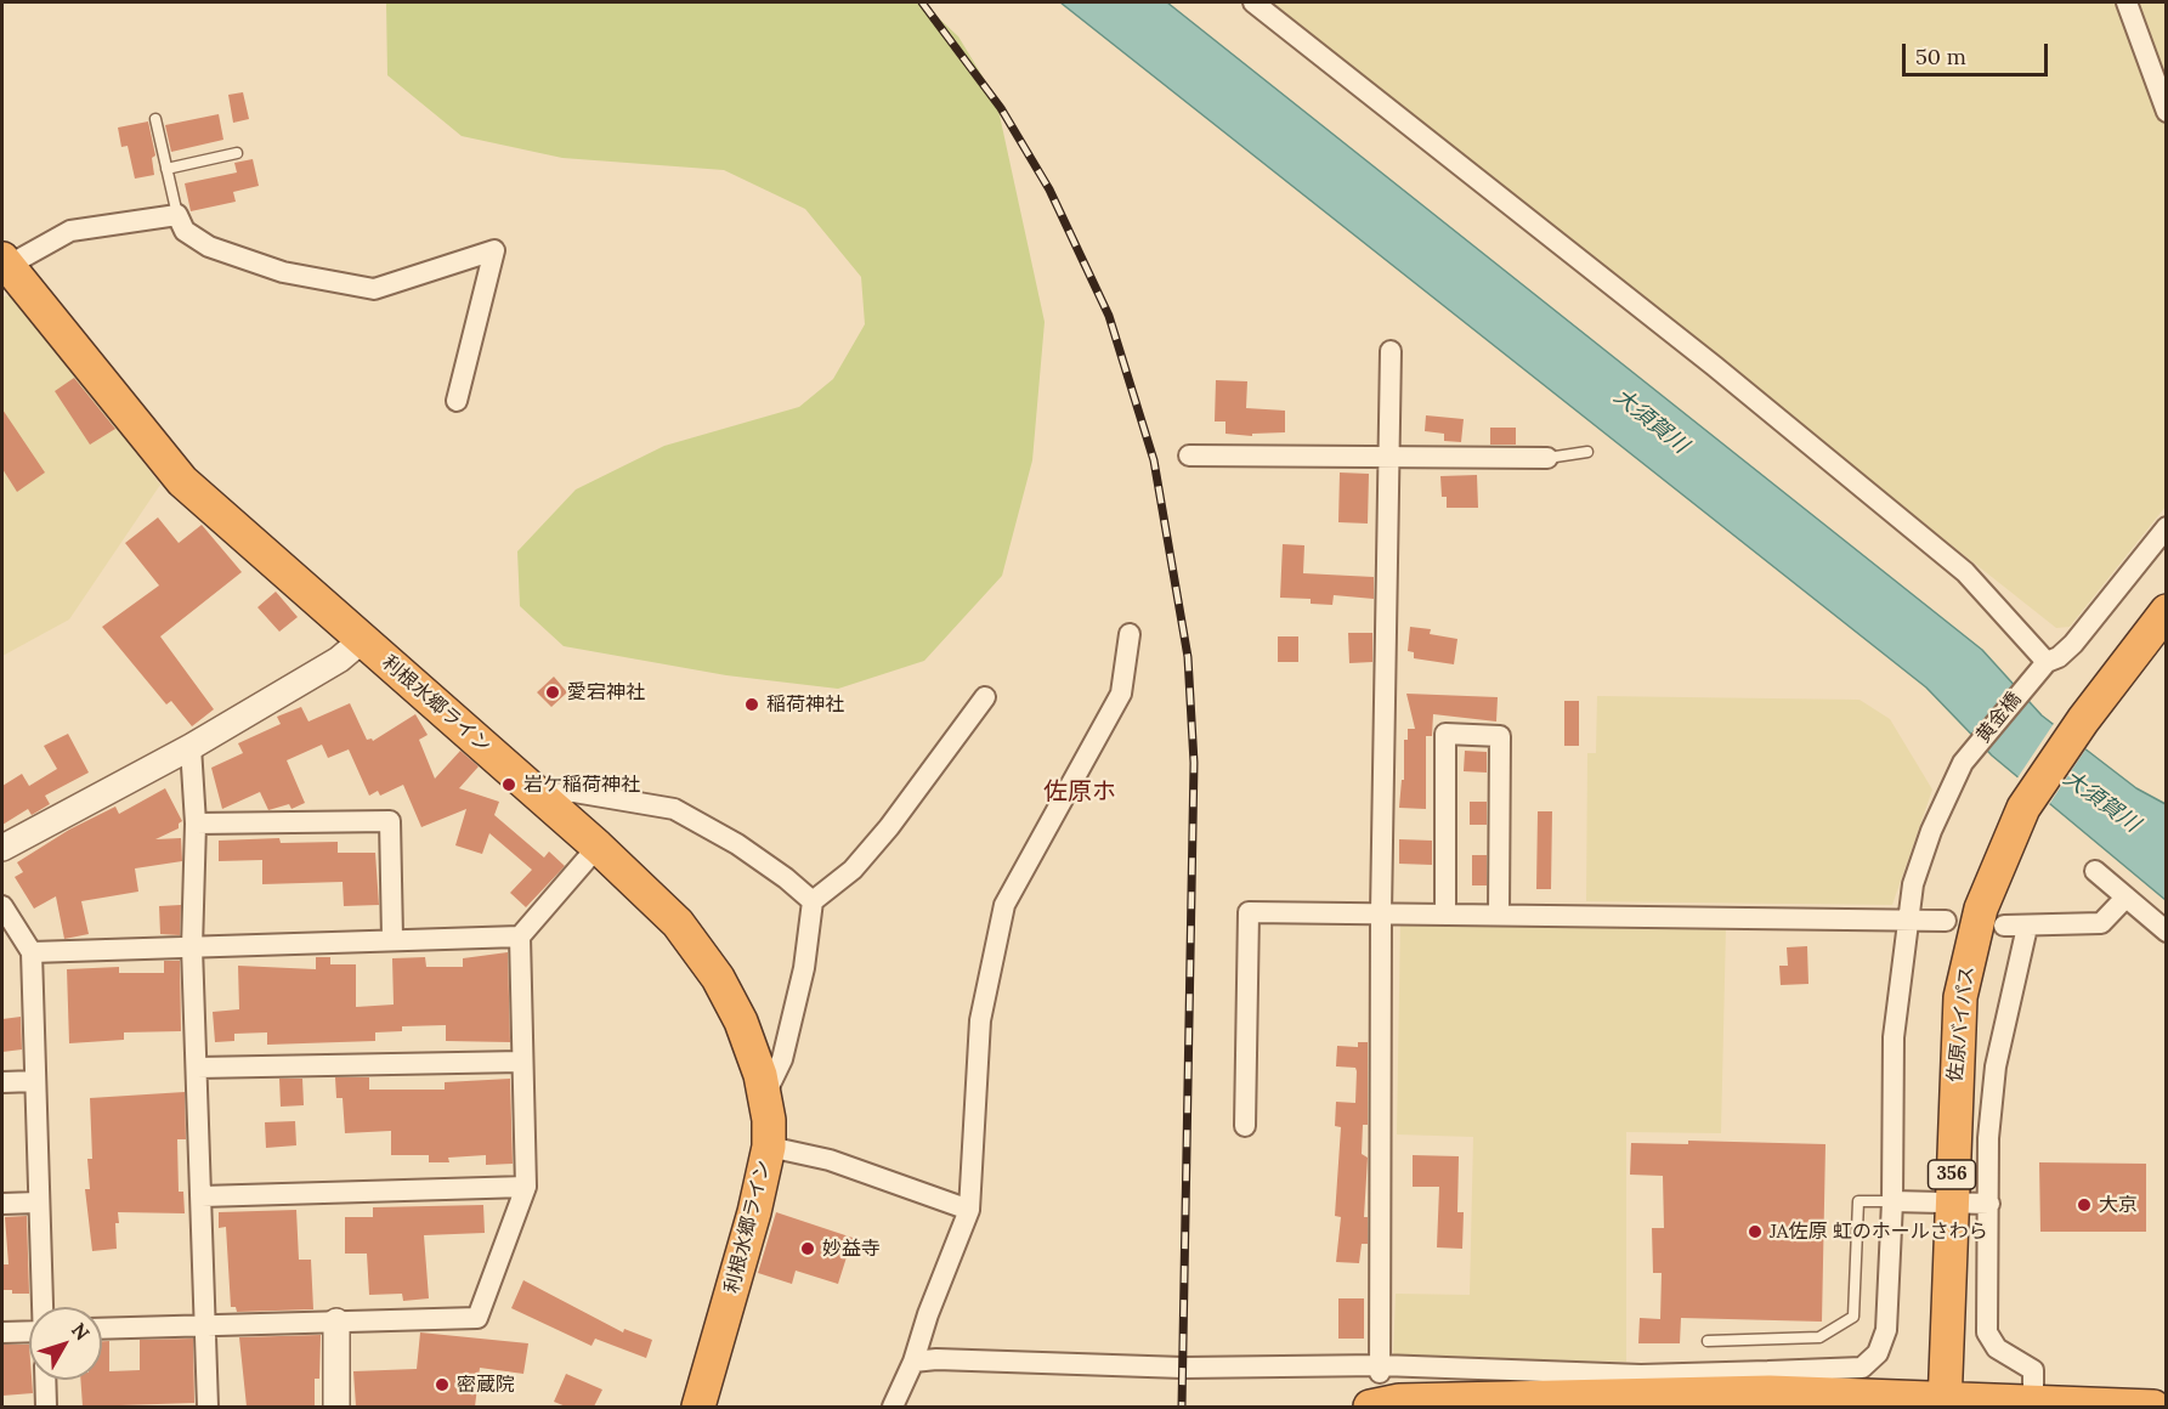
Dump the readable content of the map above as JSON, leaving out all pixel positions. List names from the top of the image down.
{
  "streets": {
    "highway": ["利根水郷ライン", "佐原バイパス", "356"],
    "street": ["黄金橋"]
  },
  "districts": ["佐原ホ"],
  "water": ["大須賀川"],
  "places": [
    "愛宕神社",
    "稲荷神社",
    "岩ケ稲荷神社",
    "大京",
    "JA佐原 虹のホールさわら",
    "妙益寺",
    "密蔵院"
  ],
  "scale_bar": "50 m",
  "north": "top right"
}
